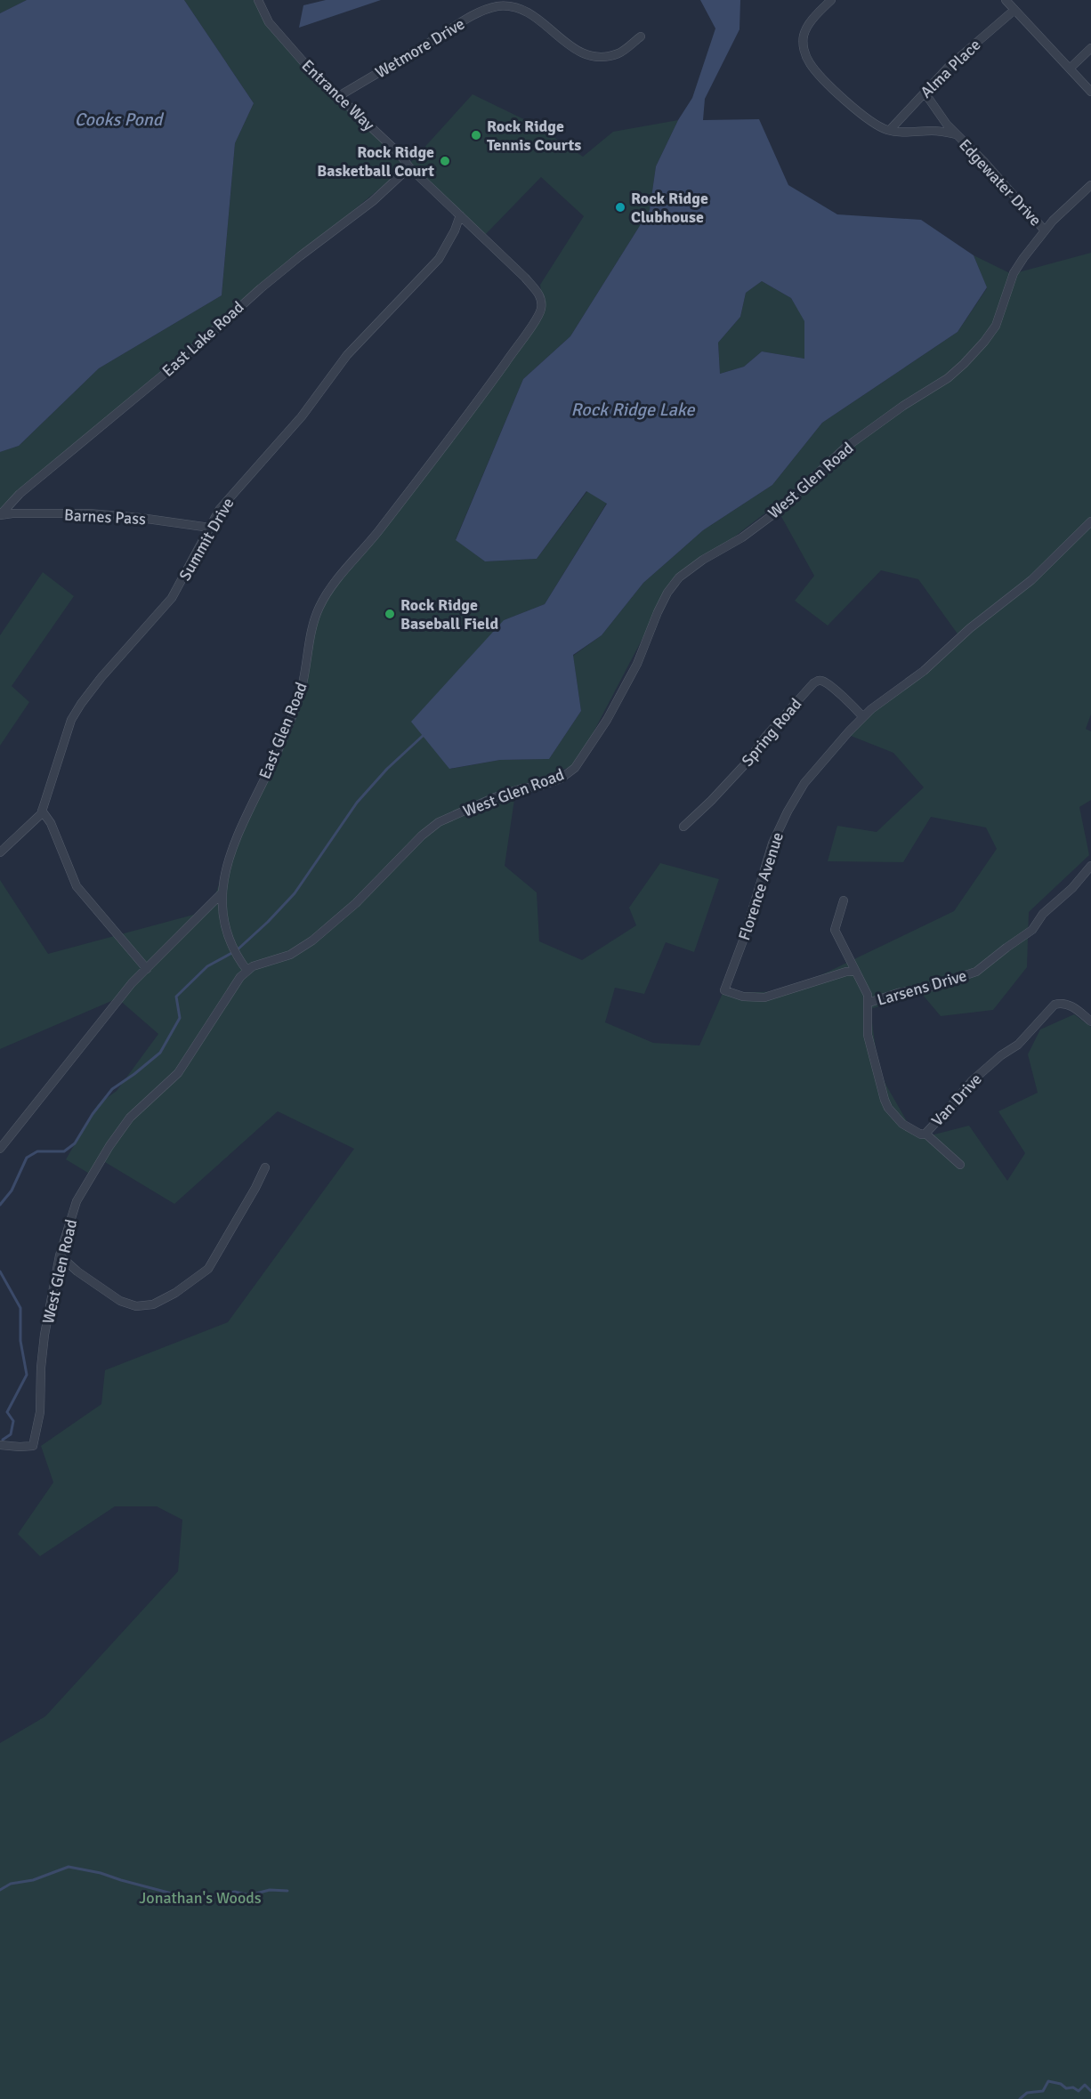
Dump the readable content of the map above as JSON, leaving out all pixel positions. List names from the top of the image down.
{
  "streets": {
    "street": [
      "Wetmore Drive",
      "Alma Place",
      "Entrance Way",
      "Edgewater Drive",
      "East Lake Road",
      "West Glen Road",
      "Barnes Pass",
      "Summit Drive",
      "East Glen Road",
      "Spring Road",
      "Florence Avenue",
      "Larsens Drive",
      "Van Drive"
    ]
  },
  "crossings": [
    ["Wetmore Drive", "Entrance Way"],
    ["Alma Place", "Edgewater Drive"],
    ["Entrance Way", "East Lake Road"],
    ["Entrance Way", "Summit Drive"],
    ["Entrance Way", "East Glen Road"],
    ["Edgewater Drive", "West Glen Road"],
    ["East Lake Road", "Barnes Pass"],
    ["West Glen Road", "East Glen Road"],
    ["Barnes Pass", "Summit Drive"],
    ["Spring Road", "Florence Avenue"],
    ["Florence Avenue", "Van Drive"],
    ["Larsens Drive", "Van Drive"]
  ],
  "water": ["Cooks Pond", "Rock Ridge Lake"],
  "parks": ["Jonathan's Woods"],
  "places": [
    "Rock Ridge Tennis Courts",
    "Rock Ridge Basketball Court",
    "Rock Ridge Clubhouse",
    "Rock Ridge Baseball Field"
  ]
}
